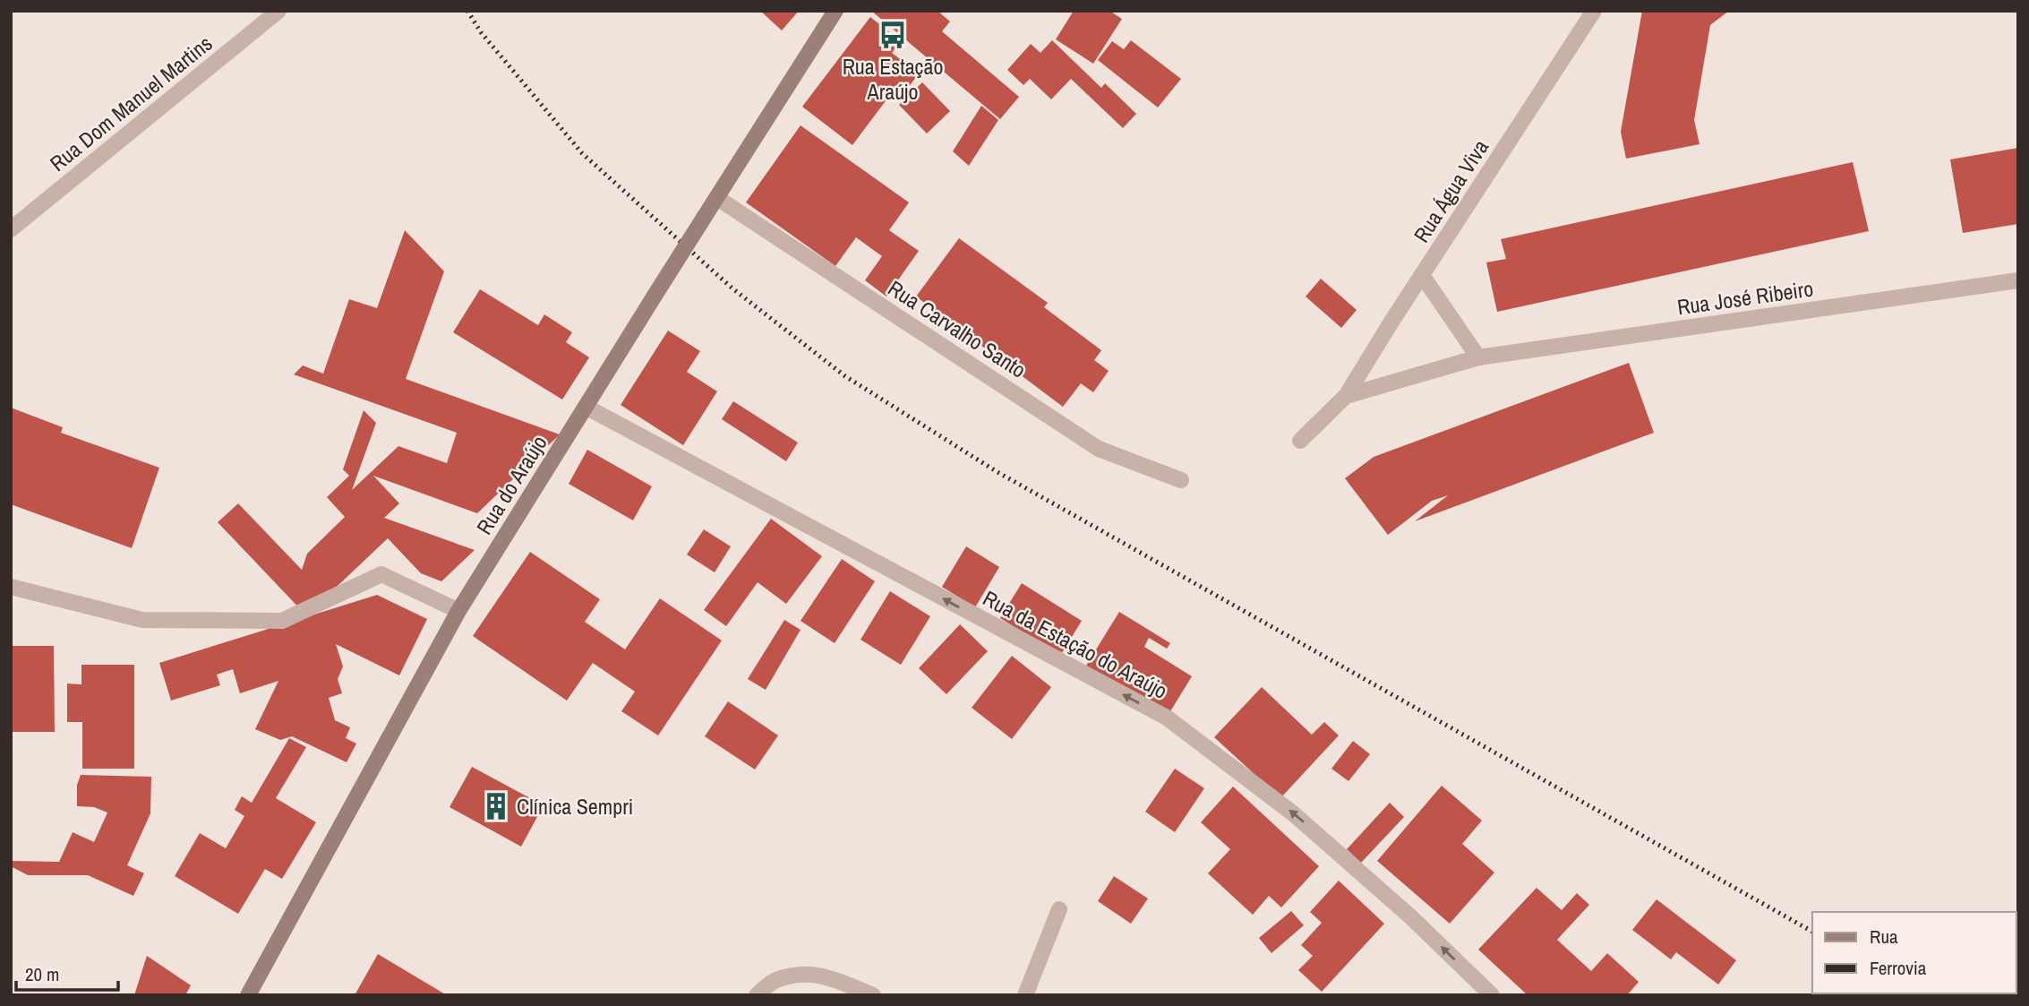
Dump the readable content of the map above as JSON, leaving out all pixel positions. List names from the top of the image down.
{
  "streets": {
    "main road": ["Rua do Araújo"],
    "street": [
      "Rua Dom Manuel Martins",
      "Rua Água Viva",
      "Rua José Ribeiro",
      "Rua Carvalho Santo",
      "Rua da Estação do Araújo"
    ]
  },
  "crossings": [
    ["Rua Água Viva", "Rua José Ribeiro"],
    ["Rua Carvalho Santo", "Rua do Araújo"],
    ["Rua do Araújo", "Rua da Estação do Araújo"]
  ],
  "one_way": ["Rua da Estação do Araújo"],
  "places": {
    "bus stop": ["Rua Estação Araújo"],
    "building": ["Clínica Sempri"]
  },
  "legend": ["Rua", "Ferrovia"],
  "scale_bar": "20 m"
}
